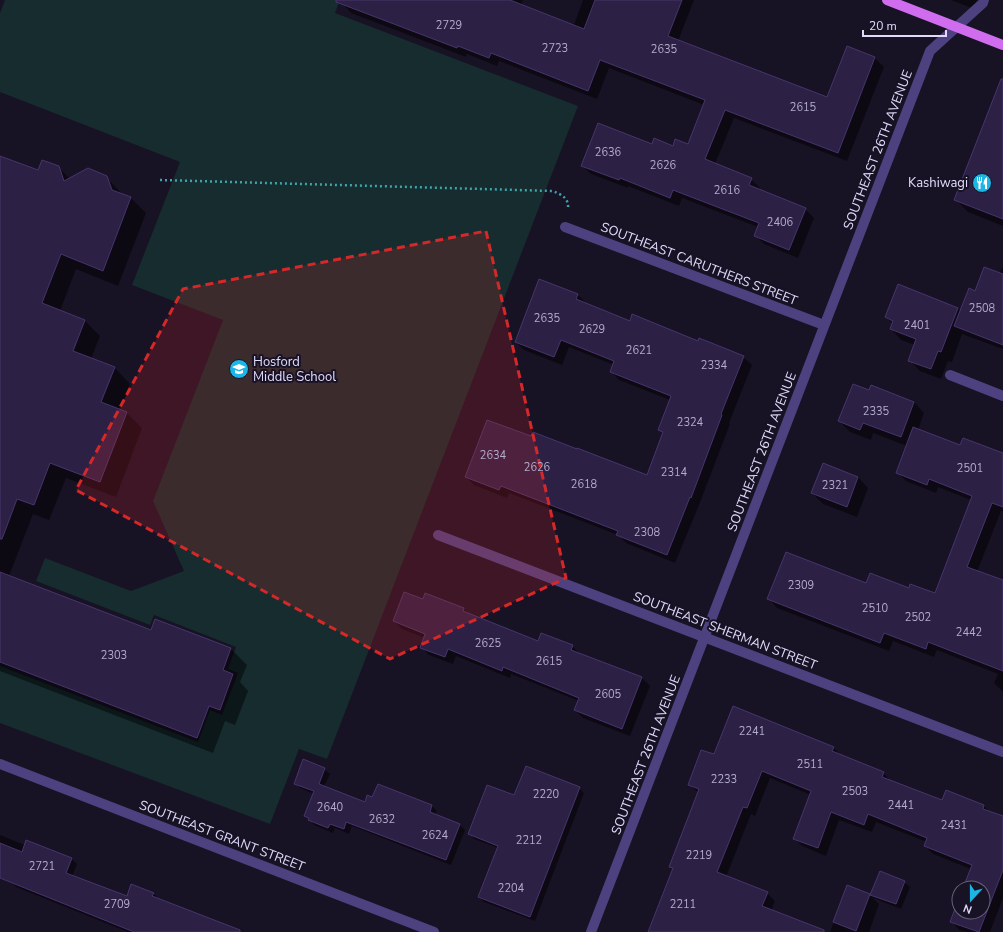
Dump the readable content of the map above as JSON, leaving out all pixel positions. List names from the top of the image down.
{
  "streets": {
    "street": [
      "SOUTHEAST 26TH AVENUE",
      "SOUTHEAST CARUTHERS STREET",
      "SOUTHEAST SHERMAN STREET",
      "SOUTHEAST GRANT STREET"
    ]
  },
  "crossings": [
    ["SOUTHEAST 26TH AVENUE", "SOUTHEAST CARUTHERS STREET"],
    ["SOUTHEAST 26TH AVENUE", "SOUTHEAST SHERMAN STREET"]
  ],
  "places": {
    "restaurant": ["Kashiwagi"],
    "school or university": ["Hosford Middle School"]
  },
  "house_numbers": [
    "2729",
    "2723",
    "2635",
    "2615",
    "2636",
    "2626",
    "2616",
    "2406",
    "2508",
    "2635",
    "2401",
    "2629",
    "2621",
    "2334",
    "2335",
    "2324",
    "2634",
    "2626",
    "2501",
    "2314",
    "2618",
    "2321",
    "2308",
    "2309",
    "2510",
    "2502",
    "2442",
    "2625",
    "2303",
    "2615",
    "2605",
    "2241",
    "2511",
    "2233",
    "2503",
    "2220",
    "2441",
    "2640",
    "2632",
    "2431",
    "2624",
    "2212",
    "2219",
    "2721",
    "2204",
    "2709",
    "2211"
  ],
  "scale_bar": "20 m",
  "north": "bottom"
}
